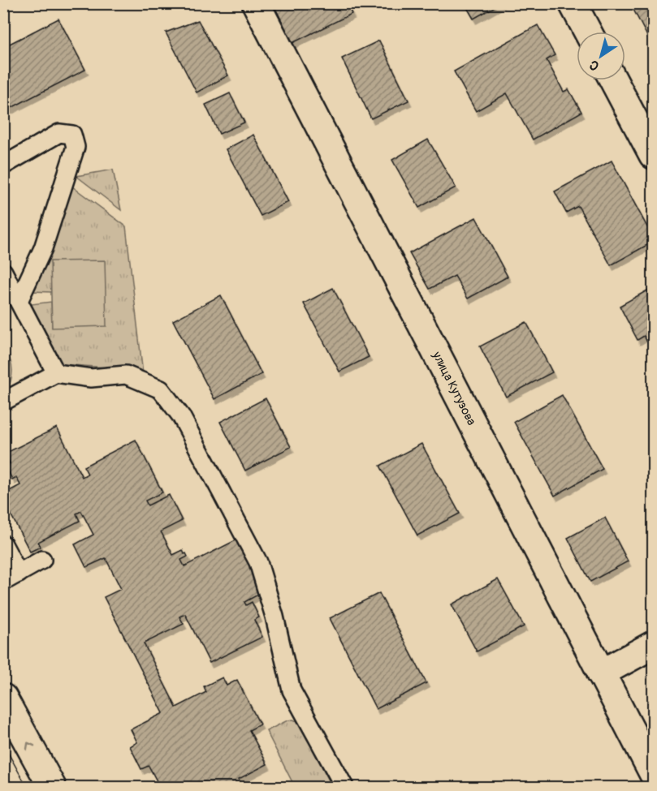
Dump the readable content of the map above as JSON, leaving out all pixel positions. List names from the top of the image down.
{
  "streets": {
    "street": ["улица Кутузова"]
  },
  "north": "bottom left"
}
